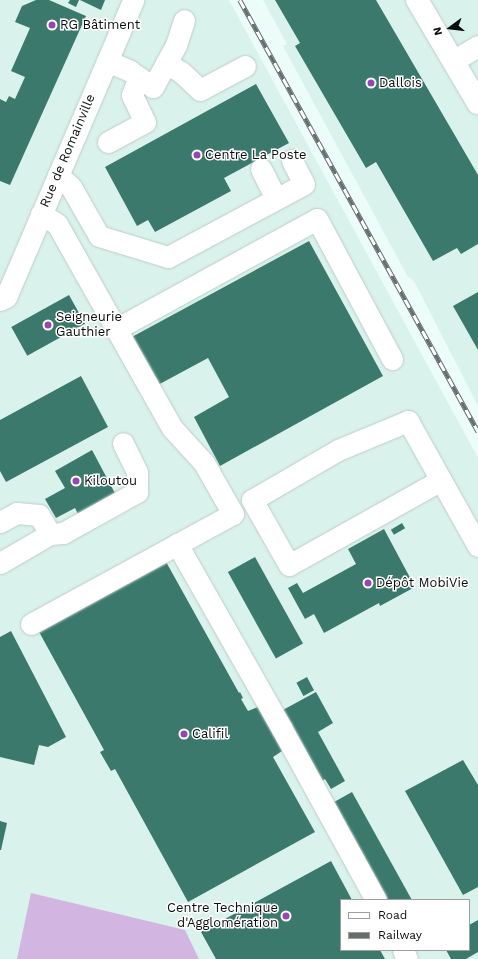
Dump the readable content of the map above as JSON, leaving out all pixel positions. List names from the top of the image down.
{
  "streets": {
    "street": ["Rue de Romainville"]
  },
  "places": [
    "RG Bâtiment",
    "Dallois",
    "Centre La Poste",
    "Seigneurie Gauthier",
    "Kiloutou",
    "Dépôt MobiVie",
    "Califil",
    "Centre Technique d'Agglomération"
  ],
  "legend": ["Road", "Railway"],
  "north": "left"
}
